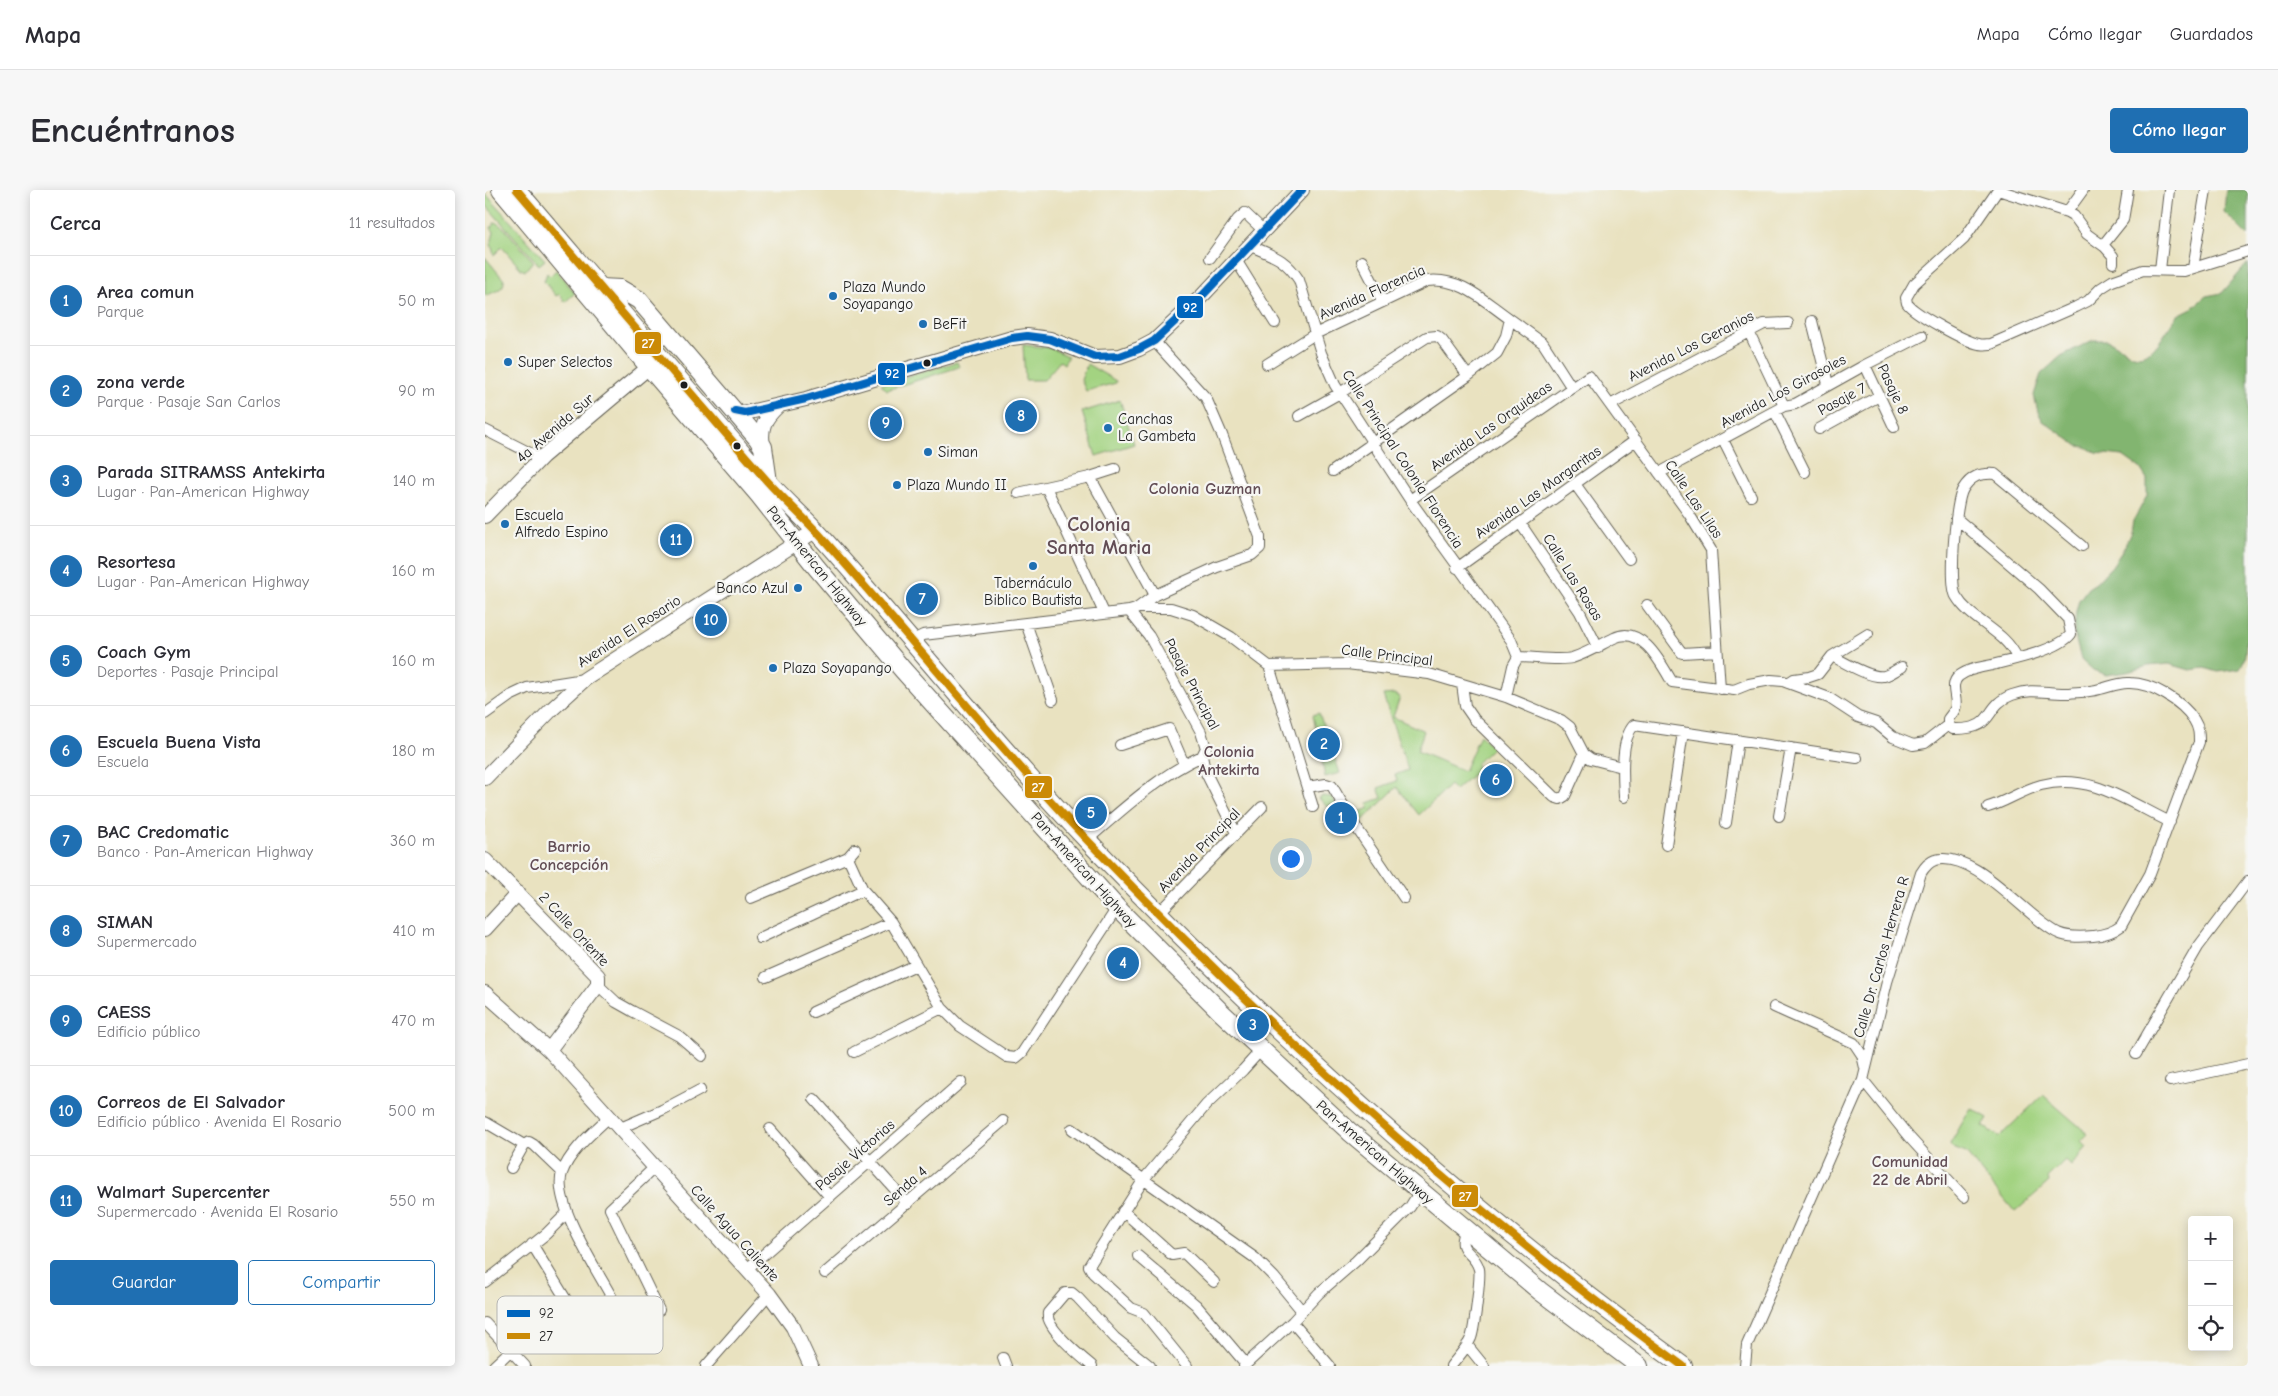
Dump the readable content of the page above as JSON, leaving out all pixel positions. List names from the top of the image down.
{
  "streets": {
    "highway": ["Pan-American Highway"],
    "street": [
      "Avenida Florencia",
      "Avenida Los Geranios",
      "Pasaje 8",
      "Avenida Los Girasoles",
      "Pasaje 7",
      "Avenida Las Orquideas",
      "4a Avenida Sur",
      "Calle Principal Colonia Florencia",
      "Avenida Las Margaritas",
      "Calle Las Lilas",
      "Calle Las Rosas",
      "Avenida El Rosario",
      "Calle Principal",
      "Pasaje Principal",
      "Avenida Principal",
      "2 Calle Oriente",
      "Calle Dr. Carlos Herrera R",
      "Pasaje Victorias",
      "Senda 4",
      "Calle Agua Caliente"
    ]
  },
  "crossings": [
    ["Avenida Florencia", "Avenida Las Orquideas"],
    ["Avenida Florencia", "Calle Principal Colonia Florencia"],
    ["Avenida Los Geranios", "Calle Las Lilas"],
    ["Pasaje 8", "Avenida Los Girasoles"],
    ["Pasaje 8", "Pasaje 7"],
    ["Avenida Los Girasoles", "Calle Las Lilas"],
    ["Avenida Las Orquideas", "Calle Principal Colonia Florencia"],
    ["Avenida Las Orquideas", "Calle Las Lilas"],
    ["4a Avenida Sur", "Pan-American Highway"],
    ["Calle Principal Colonia Florencia", "Avenida Las Margaritas"],
    ["Avenida Las Margaritas", "Calle Las Lilas"],
    ["Avenida Las Margaritas", "Calle Las Rosas"],
    ["Pan-American Highway", "Avenida El Rosario"],
    ["Pan-American Highway", "Avenida Principal"],
    ["Pasaje Principal", "Avenida Principal"],
    ["2 Calle Oriente", "Calle Agua Caliente"],
    ["Pasaje Victorias", "Calle Agua Caliente"]
  ],
  "districts": [
    "Colonia Guzman",
    "Colonia Santa Maria",
    "Colonia Antekirta",
    "Barrio Concepción",
    "Comunidad 22 de Abril"
  ],
  "places": [
    "Plaza Mundo Soyapango",
    "BeFit",
    "Super Selectos",
    "Canchas La Gambeta",
    "Siman",
    "Plaza Mundo II",
    "Escuela Alfredo Espino",
    "Tabernáculo Biblico Bautista",
    "Banco Azul",
    "Plaza Soyapango"
  ],
  "lines": ["transit line 92", "transit line 27"],
  "legend": ["92", "27"],
  "page": {
    "header": "Mapa",
    "nav": ["Mapa", "Cómo llegar", "Guardados"],
    "buttons": [
      "Cómo llegar",
      ["Guardar", "Compartir"]
    ],
    "title": "Encuéntranos",
    "heading": ["Cerca", "11 resultados"],
    "list": [
      {
        "mark": "1",
        "name": "Area comun",
        "note": "Parque",
        "value": "50 m"
      },
      {
        "mark": "2",
        "name": "zona verde",
        "note": "Parque · Pasaje San Carlos",
        "value": "90 m"
      },
      {
        "mark": "3",
        "name": "Parada SITRAMSS Antekirta",
        "note": "Lugar · Pan-American Highway",
        "value": "140 m"
      },
      {
        "mark": "4",
        "name": "Resortesa",
        "note": "Lugar · Pan-American Highway",
        "value": "160 m"
      },
      {
        "mark": "5",
        "name": "Coach Gym",
        "note": "Deportes · Pasaje Principal",
        "value": "160 m"
      },
      {
        "mark": "6",
        "name": "Escuela Buena Vista",
        "note": "Escuela",
        "value": "180 m"
      },
      {
        "mark": "7",
        "name": "BAC Credomatic",
        "note": "Banco · Pan-American Highway",
        "value": "360 m"
      },
      {
        "mark": "8",
        "name": "SIMAN",
        "note": "Supermercado",
        "value": "410 m"
      },
      {
        "mark": "9",
        "name": "CAESS",
        "note": "Edificio público",
        "value": "470 m"
      },
      {
        "mark": "10",
        "name": "Correos de El Salvador",
        "note": "Edificio público · Avenida El Rosario",
        "value": "500 m"
      },
      {
        "mark": "11",
        "name": "Walmart Supercenter",
        "note": "Supermercado · Avenida El Rosario",
        "value": "550 m"
      }
    ],
    "pins": [
      "8",
      "9",
      "11",
      "7",
      "10",
      "2",
      "6",
      "5",
      "1",
      "4",
      "3"
    ],
    "map_buttons": ["+", "−"]
  }
}
